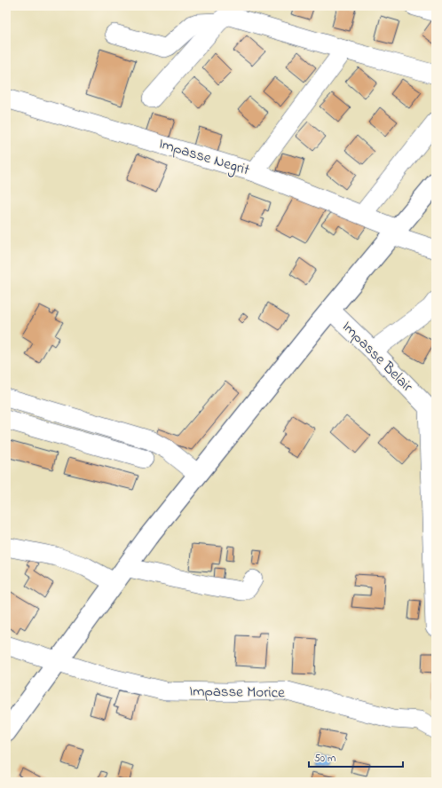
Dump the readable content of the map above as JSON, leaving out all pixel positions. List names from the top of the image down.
{
  "streets": {
    "street": ["Impasse Negrit", "Impasse Belair", "Impasse Morice"]
  },
  "scale_bar": "50 m"
}
